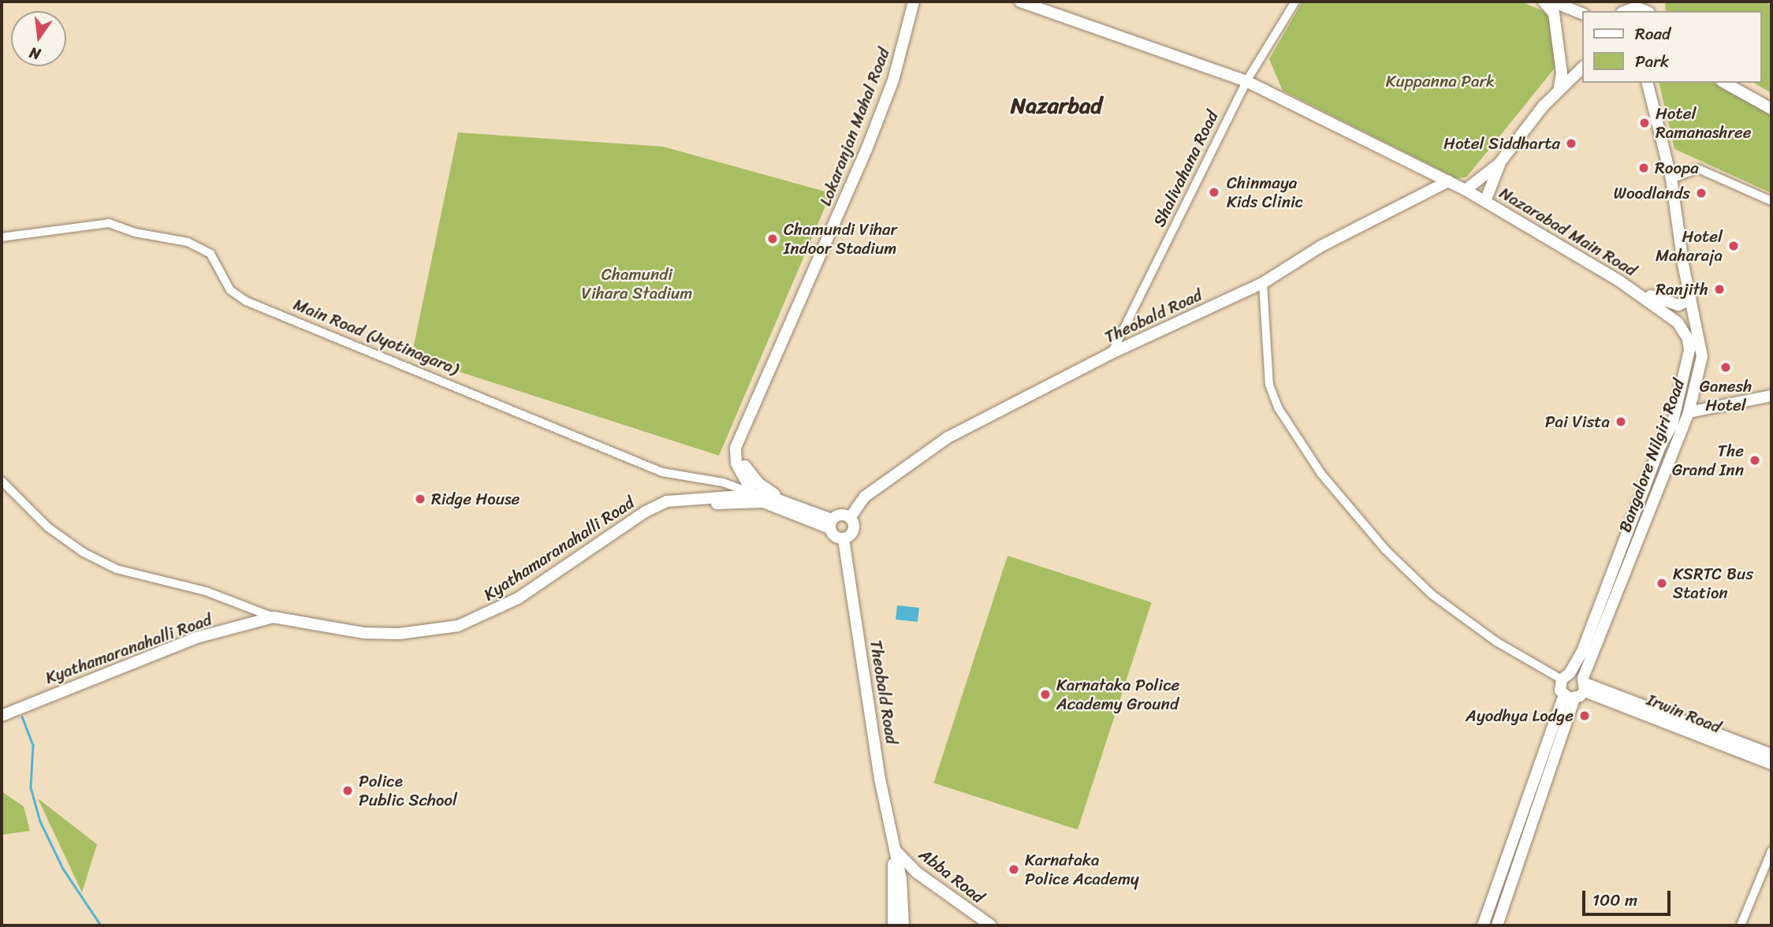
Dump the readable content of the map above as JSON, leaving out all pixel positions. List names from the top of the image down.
{
  "streets": {
    "main road": [
      "Lokaranjan Mahal Road",
      "Nazarabad Main Road",
      "Theobald Road",
      "Bangalore Nilgiri Road",
      "Kyathamaranahalli Road",
      "Irwin Road",
      "Abba Road"
    ],
    "street": ["Shalivahana Road", "Main Road (Jyotinagara)"]
  },
  "crossings": [
    ["Lokaranjan Mahal Road", "Main Road (Jyotinagara)"],
    ["Lokaranjan Mahal Road", "Kyathamaranahalli Road"],
    ["Shalivahana Road", "Theobald Road"],
    ["Theobald Road", "Abba Road"],
    ["Main Road (Jyotinagara)", "Kyathamaranahalli Road"],
    ["Bangalore Nilgiri Road", "Irwin Road"]
  ],
  "districts": ["Nazarbad"],
  "parks": ["Kuppanna Park", "Chamundi Vihara Stadium"],
  "places": [
    "Hotel Ramanashree",
    "Hotel Siddharta",
    "Roopa",
    "Chinmaya Kids Clinic",
    "Woodlands",
    "Chamundi Vihar Indoor Stadium",
    "Hotel Maharaja",
    "Ranjith",
    "Ganesh Hotel",
    "Pai Vista",
    "The Grand Inn",
    "Ridge House",
    "KSRTC Bus Station",
    "Karnataka Police Academy Ground",
    "Ayodhya Lodge",
    "Police Public School",
    "Karnataka Police Academy"
  ],
  "legend": ["Road", "Park"],
  "scale_bar": "100 m",
  "north": "bottom"
}
